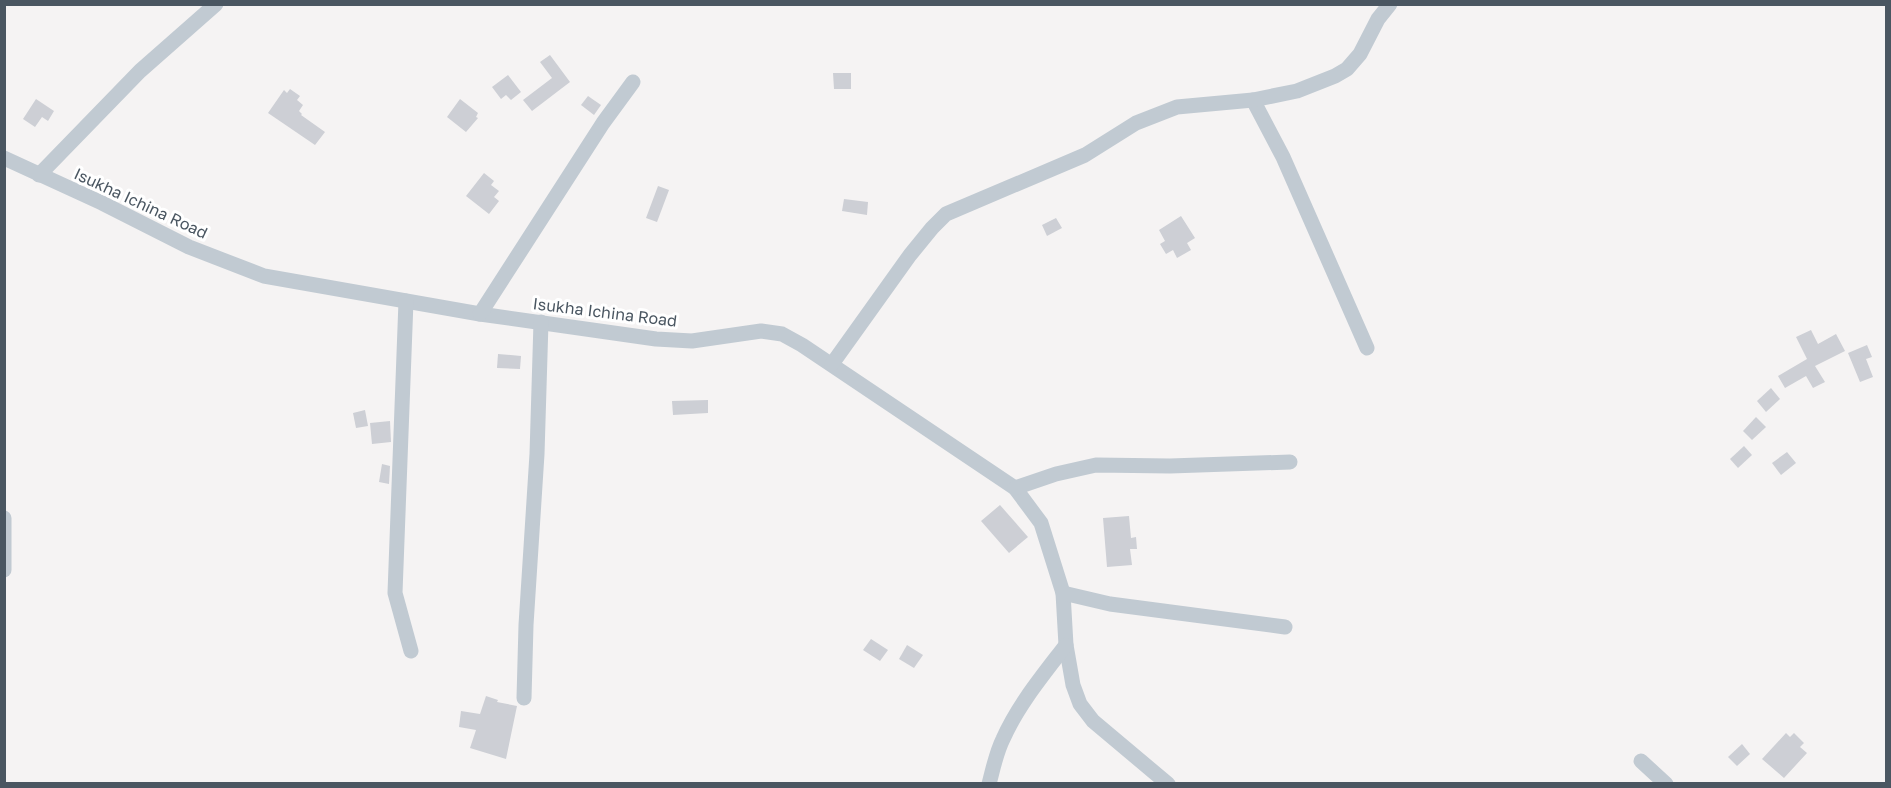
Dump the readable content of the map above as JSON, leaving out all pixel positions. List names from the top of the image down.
{
  "streets": {
    "street": ["Isukha Ichina Road"]
  }
}
